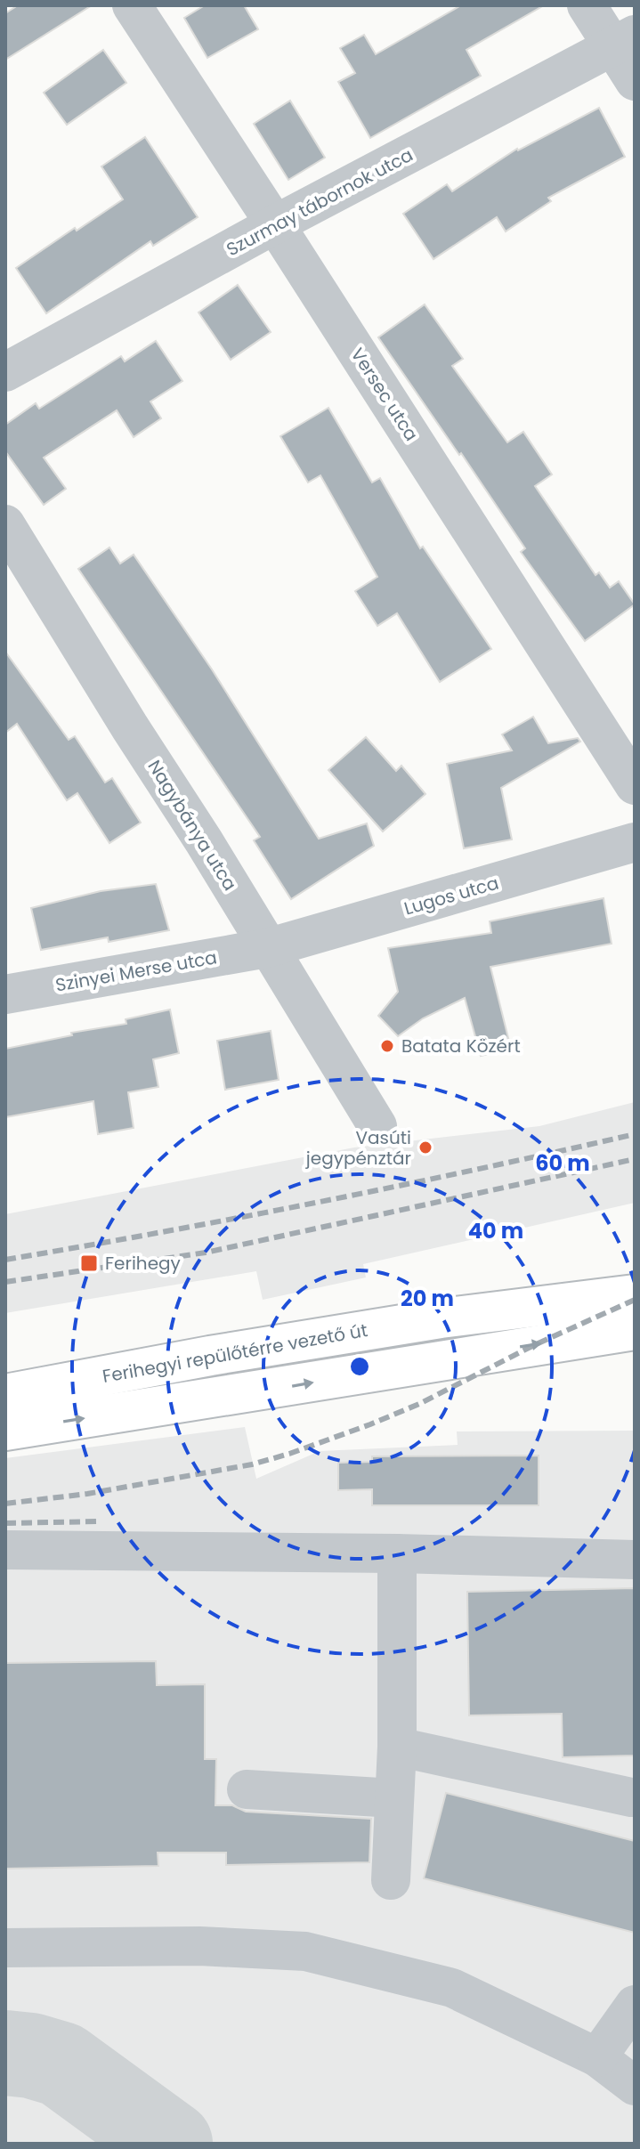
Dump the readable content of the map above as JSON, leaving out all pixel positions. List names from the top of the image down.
{
  "streets": {
    "main road": ["Ferihegyi repülőtérre vezető út"],
    "street": [
      "Szurmay tábornok utca",
      "Versec utca",
      "Nagybánya utca",
      "Lugos utca",
      "Szinyei Merse utca"
    ]
  },
  "crossings": [
    ["Szurmay tábornok utca", "Versec utca"],
    ["Nagybánya utca", "Lugos utca"],
    ["Nagybánya utca", "Szinyei Merse utca"],
    ["Lugos utca", "Szinyei Merse utca"]
  ],
  "places": {
    "other": ["Batata Közért", "Vasúti jegypénztár"],
    "transit": ["Ferihegy"]
  },
  "rings": ["60 m", "40 m", "20 m"]
}
